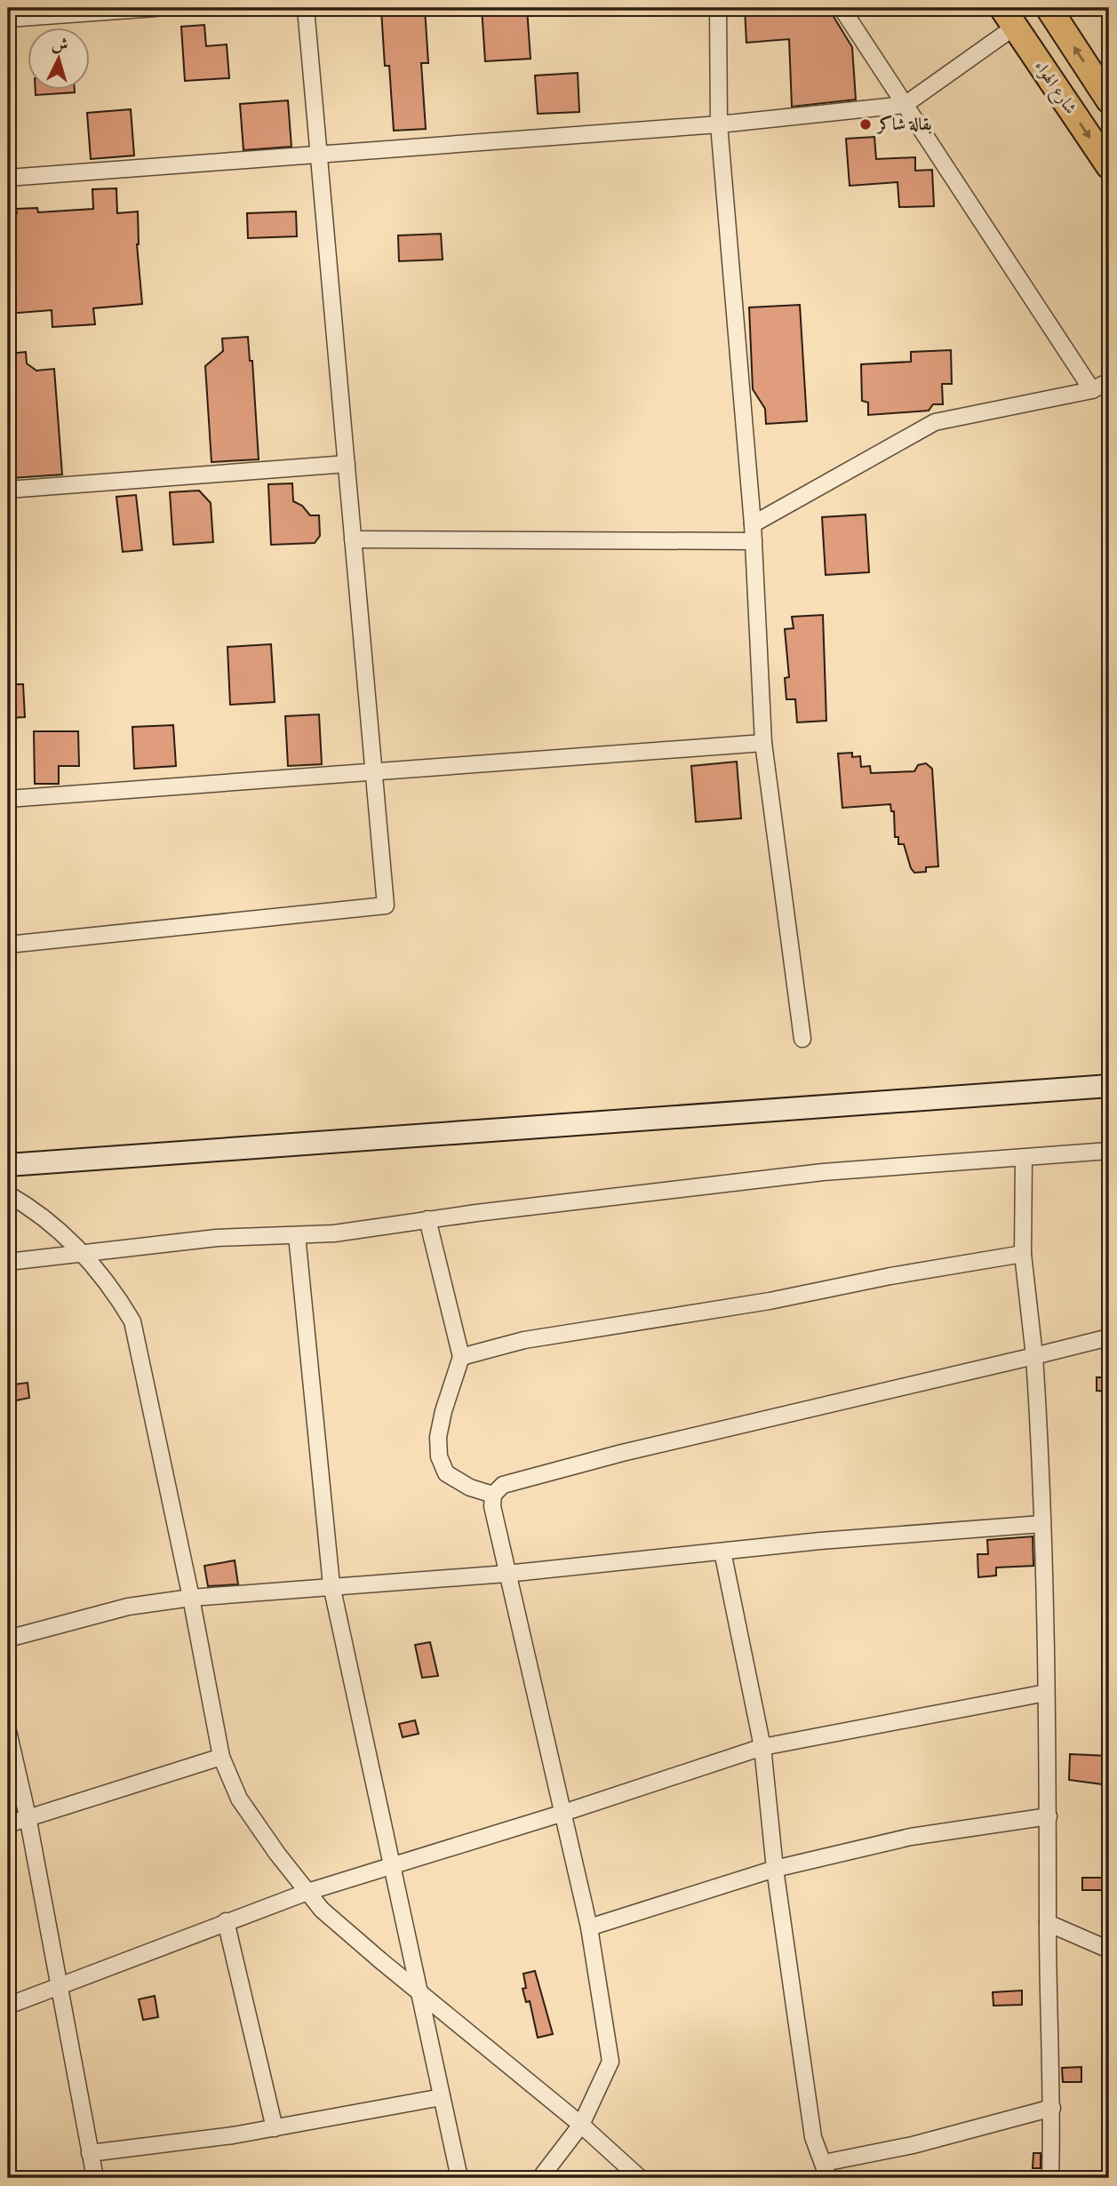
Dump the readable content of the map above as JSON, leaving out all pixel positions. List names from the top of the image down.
{
  "streets": {
    "main road": ["شارع الهواء"]
  },
  "places": ["بقالة شاكر"],
  "north": "top"
}
